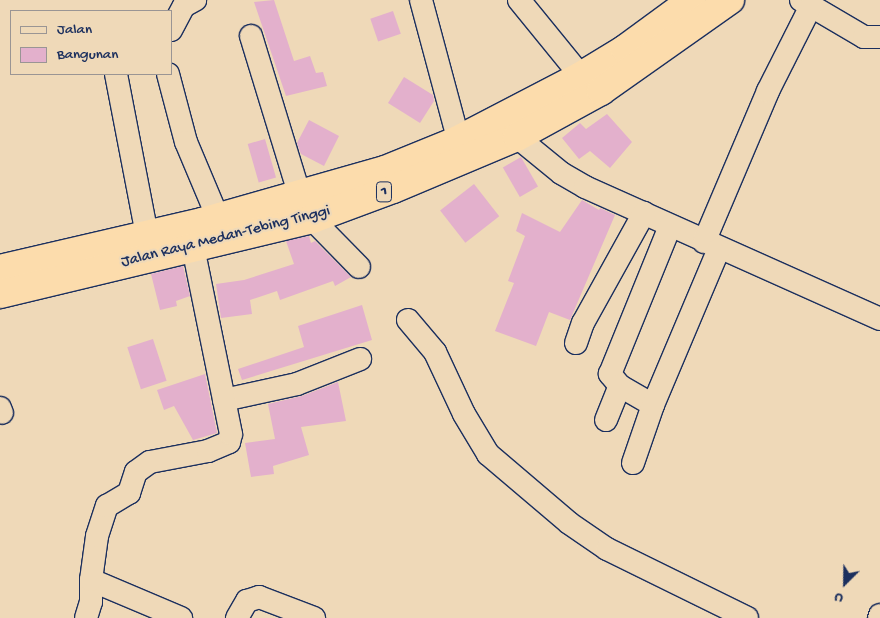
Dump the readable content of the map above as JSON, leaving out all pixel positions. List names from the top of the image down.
{
  "streets": {
    "highway": ["1", "Jalan Raya Medan-Tebing Tinggi"]
  },
  "legend": ["Jalan", "Bangunan"],
  "north": "bottom left"
}
